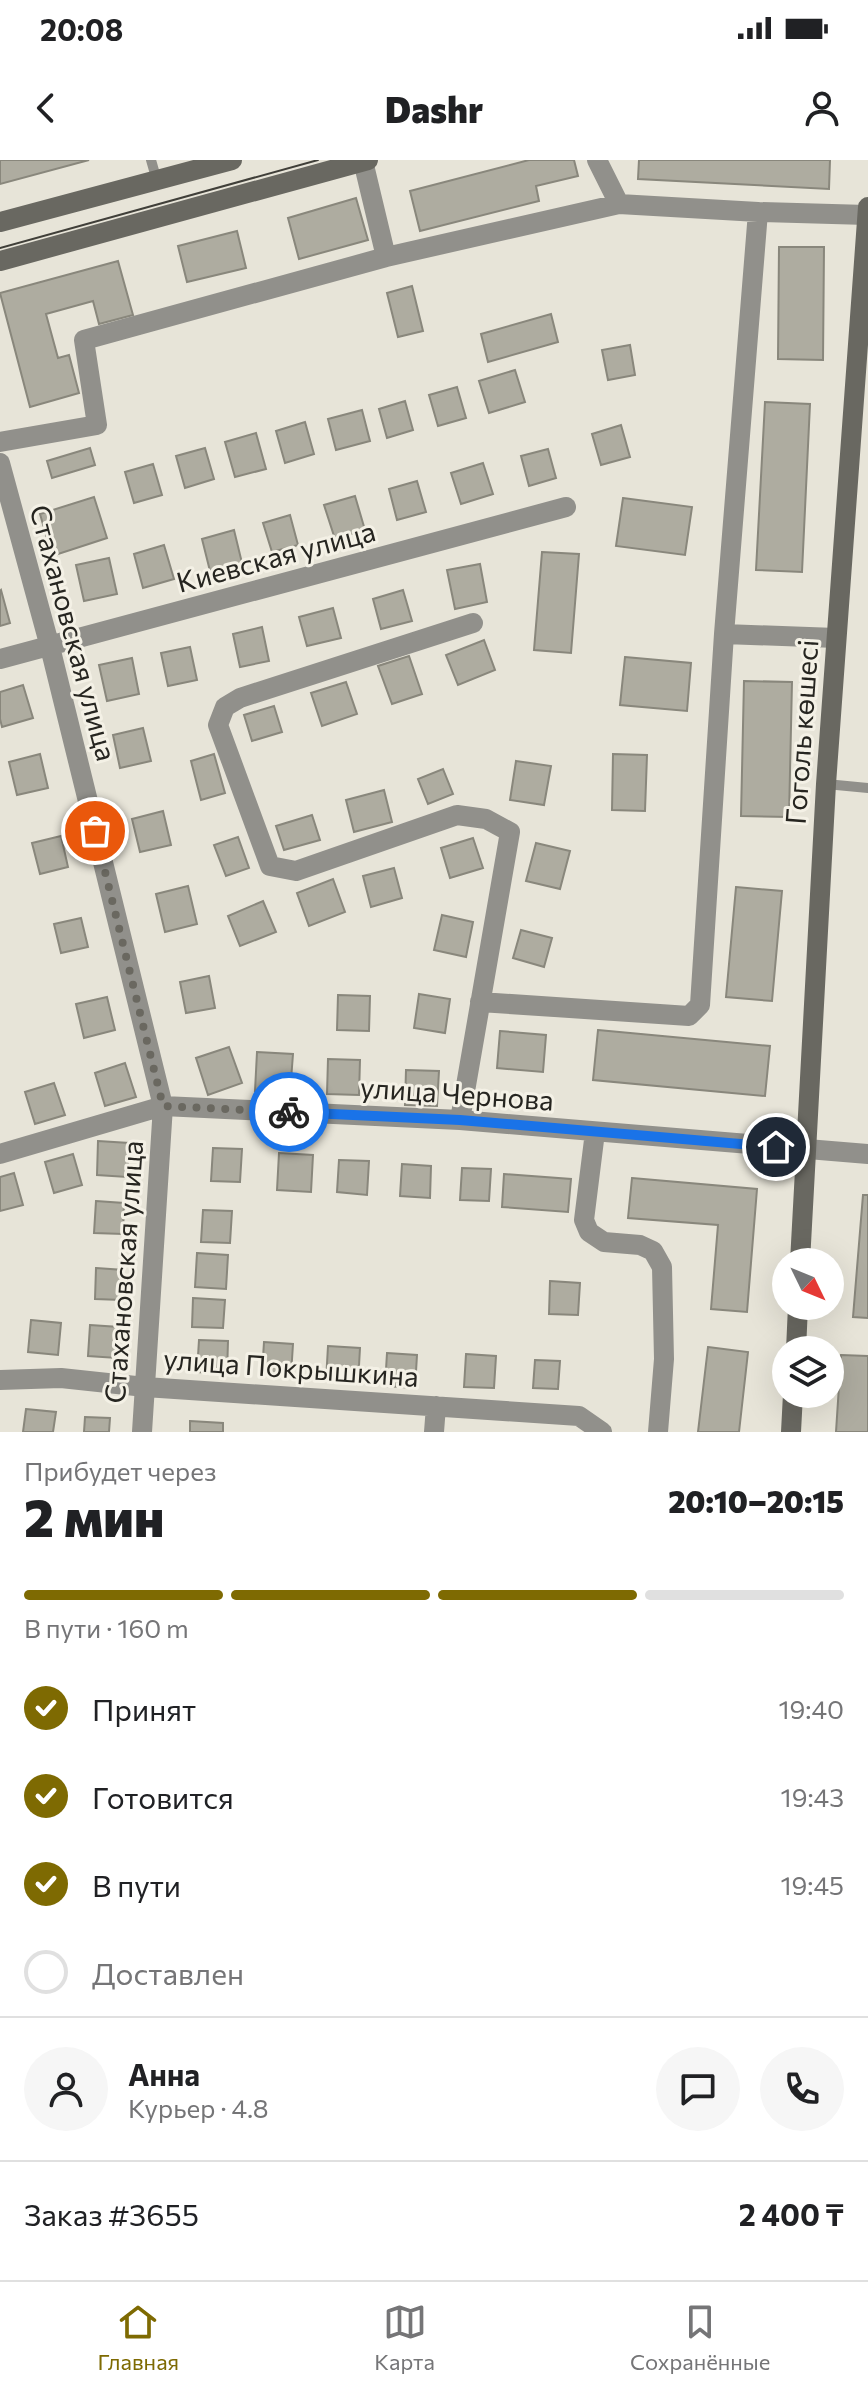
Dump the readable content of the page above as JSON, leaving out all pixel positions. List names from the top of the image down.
{
  "streets": {
    "main road": ["Гоголь көшесі"],
    "street": [
      "Киевская улица",
      "Стахановская улица",
      "улица Чернова",
      "улица Покрышкина"
    ]
  },
  "crossings": [
    ["Киевская улица", "Стахановская улица"],
    ["Стахановская улица", "улица Чернова"],
    ["Стахановская улица", "улица Покрышкина"],
    ["Гоголь көшесі", "улица Чернова"]
  ],
  "north": "bottom right",
  "page": {
    "status": "20:08",
    "header": "Dashr",
    "heading": ["2 мин", "Прибудет через", "20:10–20:15"],
    "panel": [
      "Анна",
      "Курьер · 4.8",
      "Заказ #3655",
      "2 400 ₸"
    ],
    "bar": "В пути · 160 m",
    "list": [
      ["Принят", "19:40"],
      ["Готовится", "19:43"],
      ["В пути", "19:45"],
      "Доставлен"
    ],
    "tabs": ["Главная", "Карта", "Сохранённые"]
  }
}
